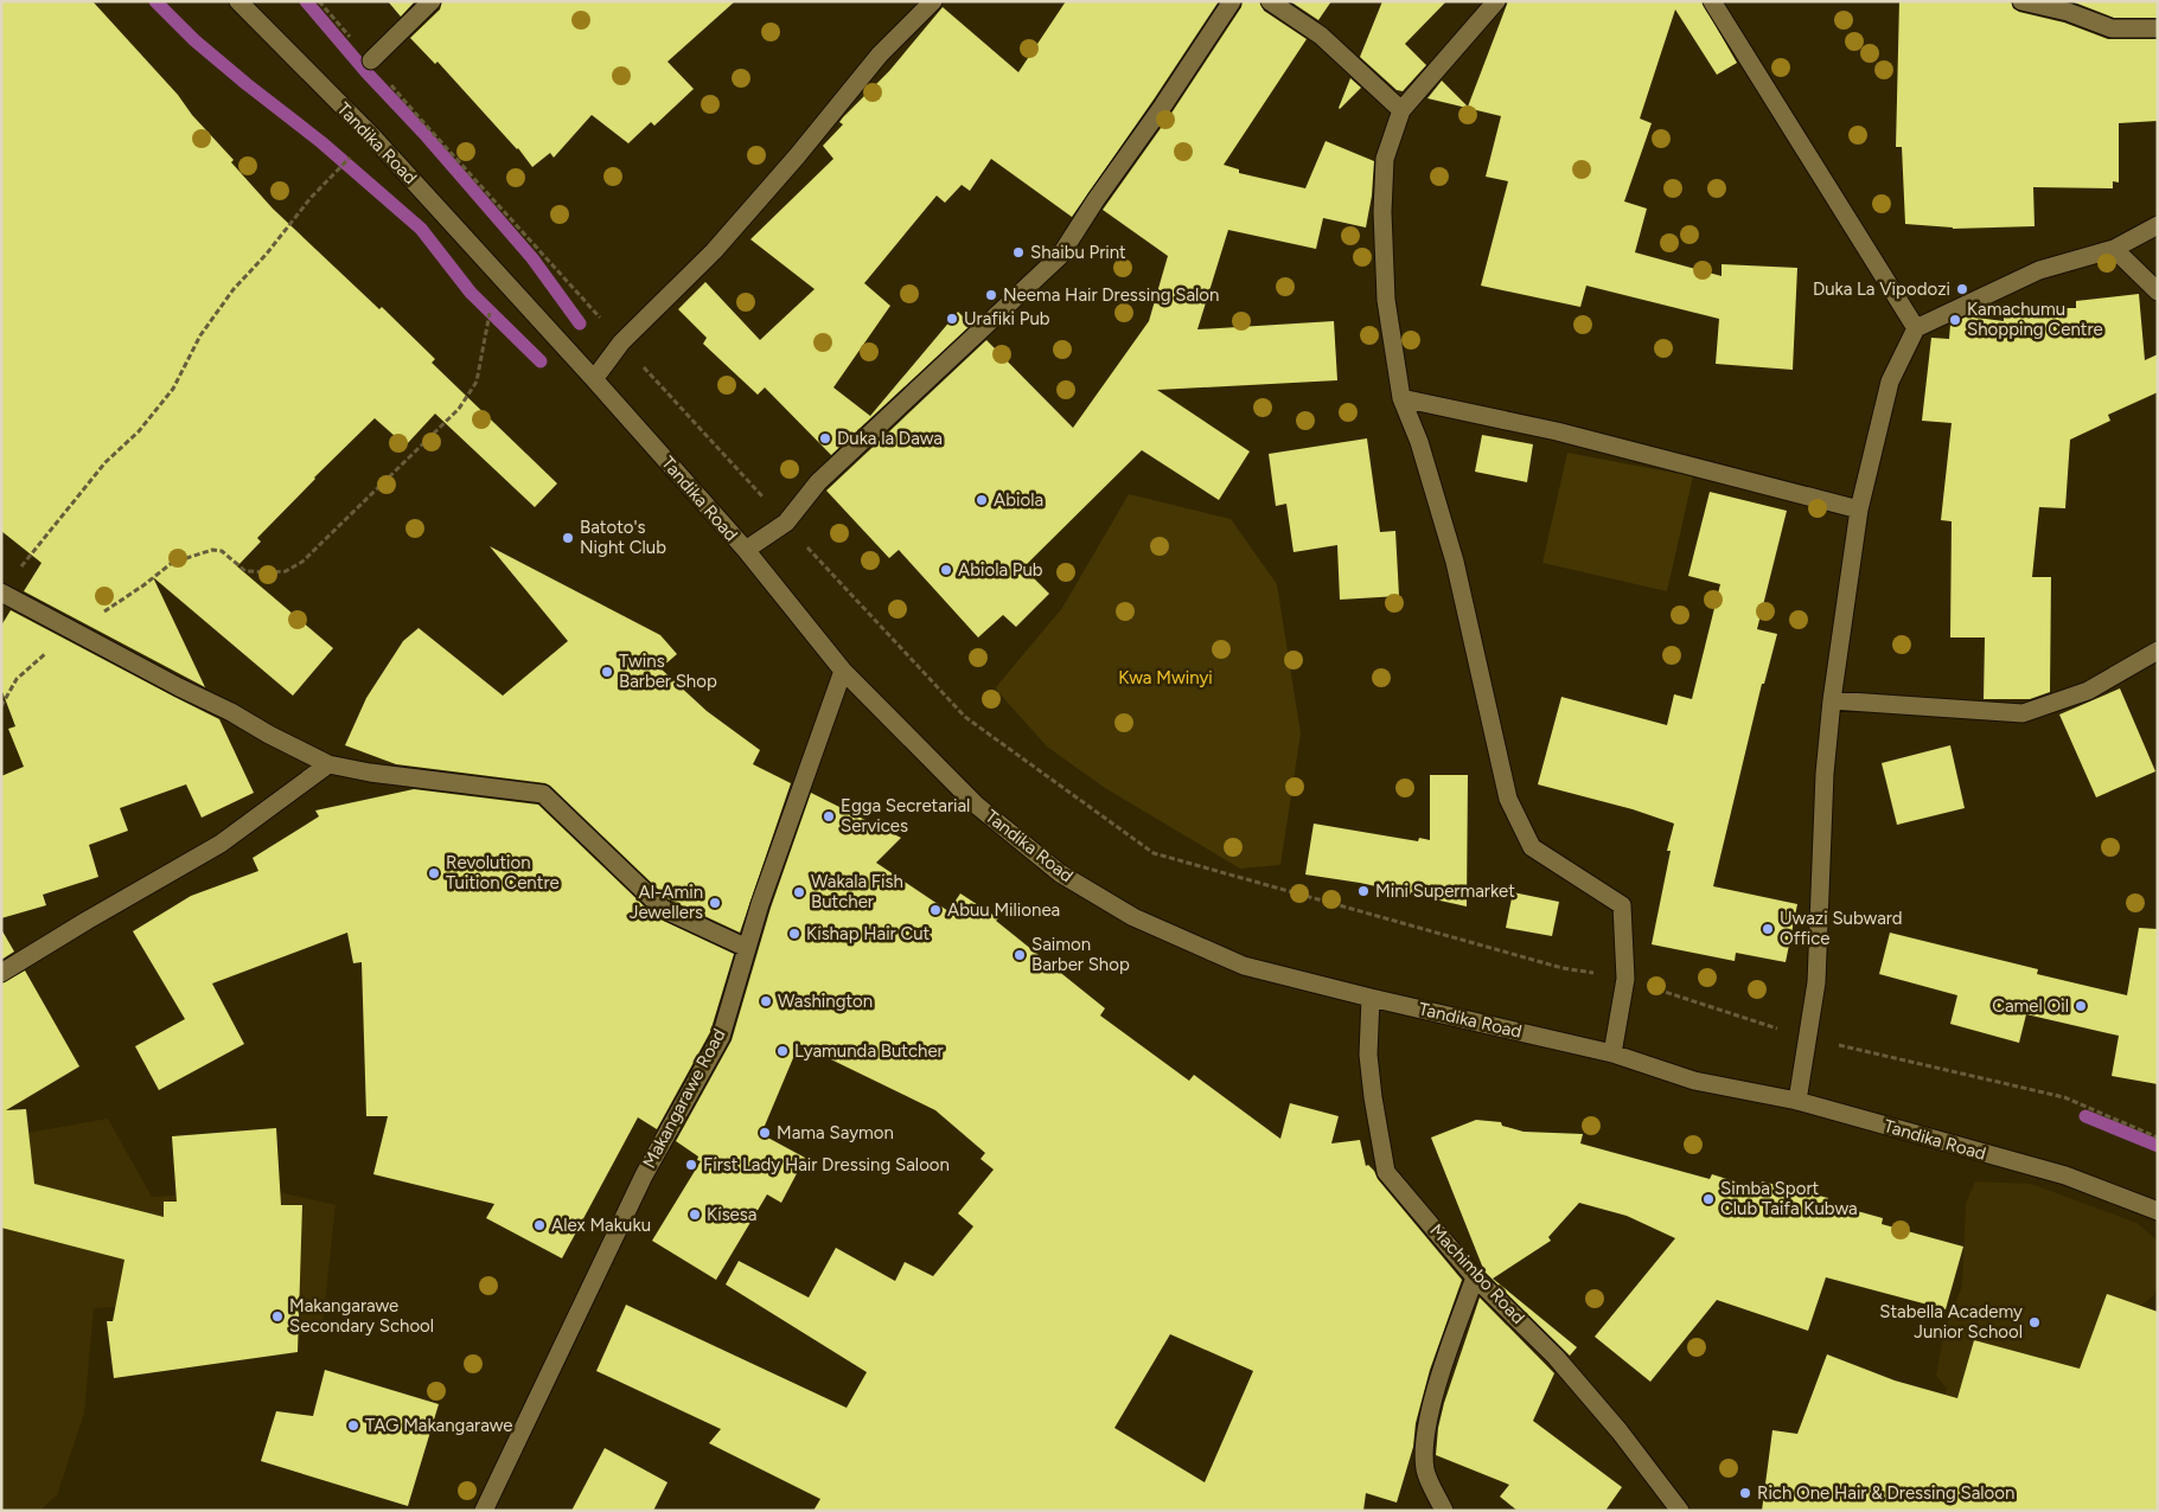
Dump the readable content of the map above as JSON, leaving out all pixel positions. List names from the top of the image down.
{
  "streets": {
    "street": ["Tandika Road", "Makangarawe Road", "Machimbo Road"]
  },
  "crossings": [
    ["Tandika Road", "Makangarawe Road"],
    ["Tandika Road", "Machimbo Road"]
  ],
  "parks": ["Kwa Mwinyi"],
  "places": [
    "Shaibu Print",
    "Duka La Vipodozi",
    "Neema Hair Dressing Salon",
    "Urafiki Pub",
    "Kamachumu Shopping Centre",
    "Duka la Dawa",
    "Abiola",
    "Batoto's Night Club",
    "Abiola Pub",
    "Twins Barber Shop",
    "Egga Secretarial Services",
    "Revolution Tuition Centre",
    "Mini Supermarket",
    "Wakala Fish Butcher",
    "Al-Amin Jewellers",
    "Abuu Milionea",
    "Uwazi Subward Office",
    "Kishap Hair Cut",
    "Saimon Barber Shop",
    "Washington",
    "Camel Oil",
    "Lyamunda Butcher",
    "Mama Saymon",
    "First Lady Hair Dressing Saloon",
    "Simba Sport Club Taifa Kubwa",
    "Kisesa",
    "Alex Makuku",
    "Makangarawe Secondary School",
    "Stabella Academy Junior School",
    "TAG Makangarawe",
    "Rich One Hair & Dressing Saloon"
  ]
}
